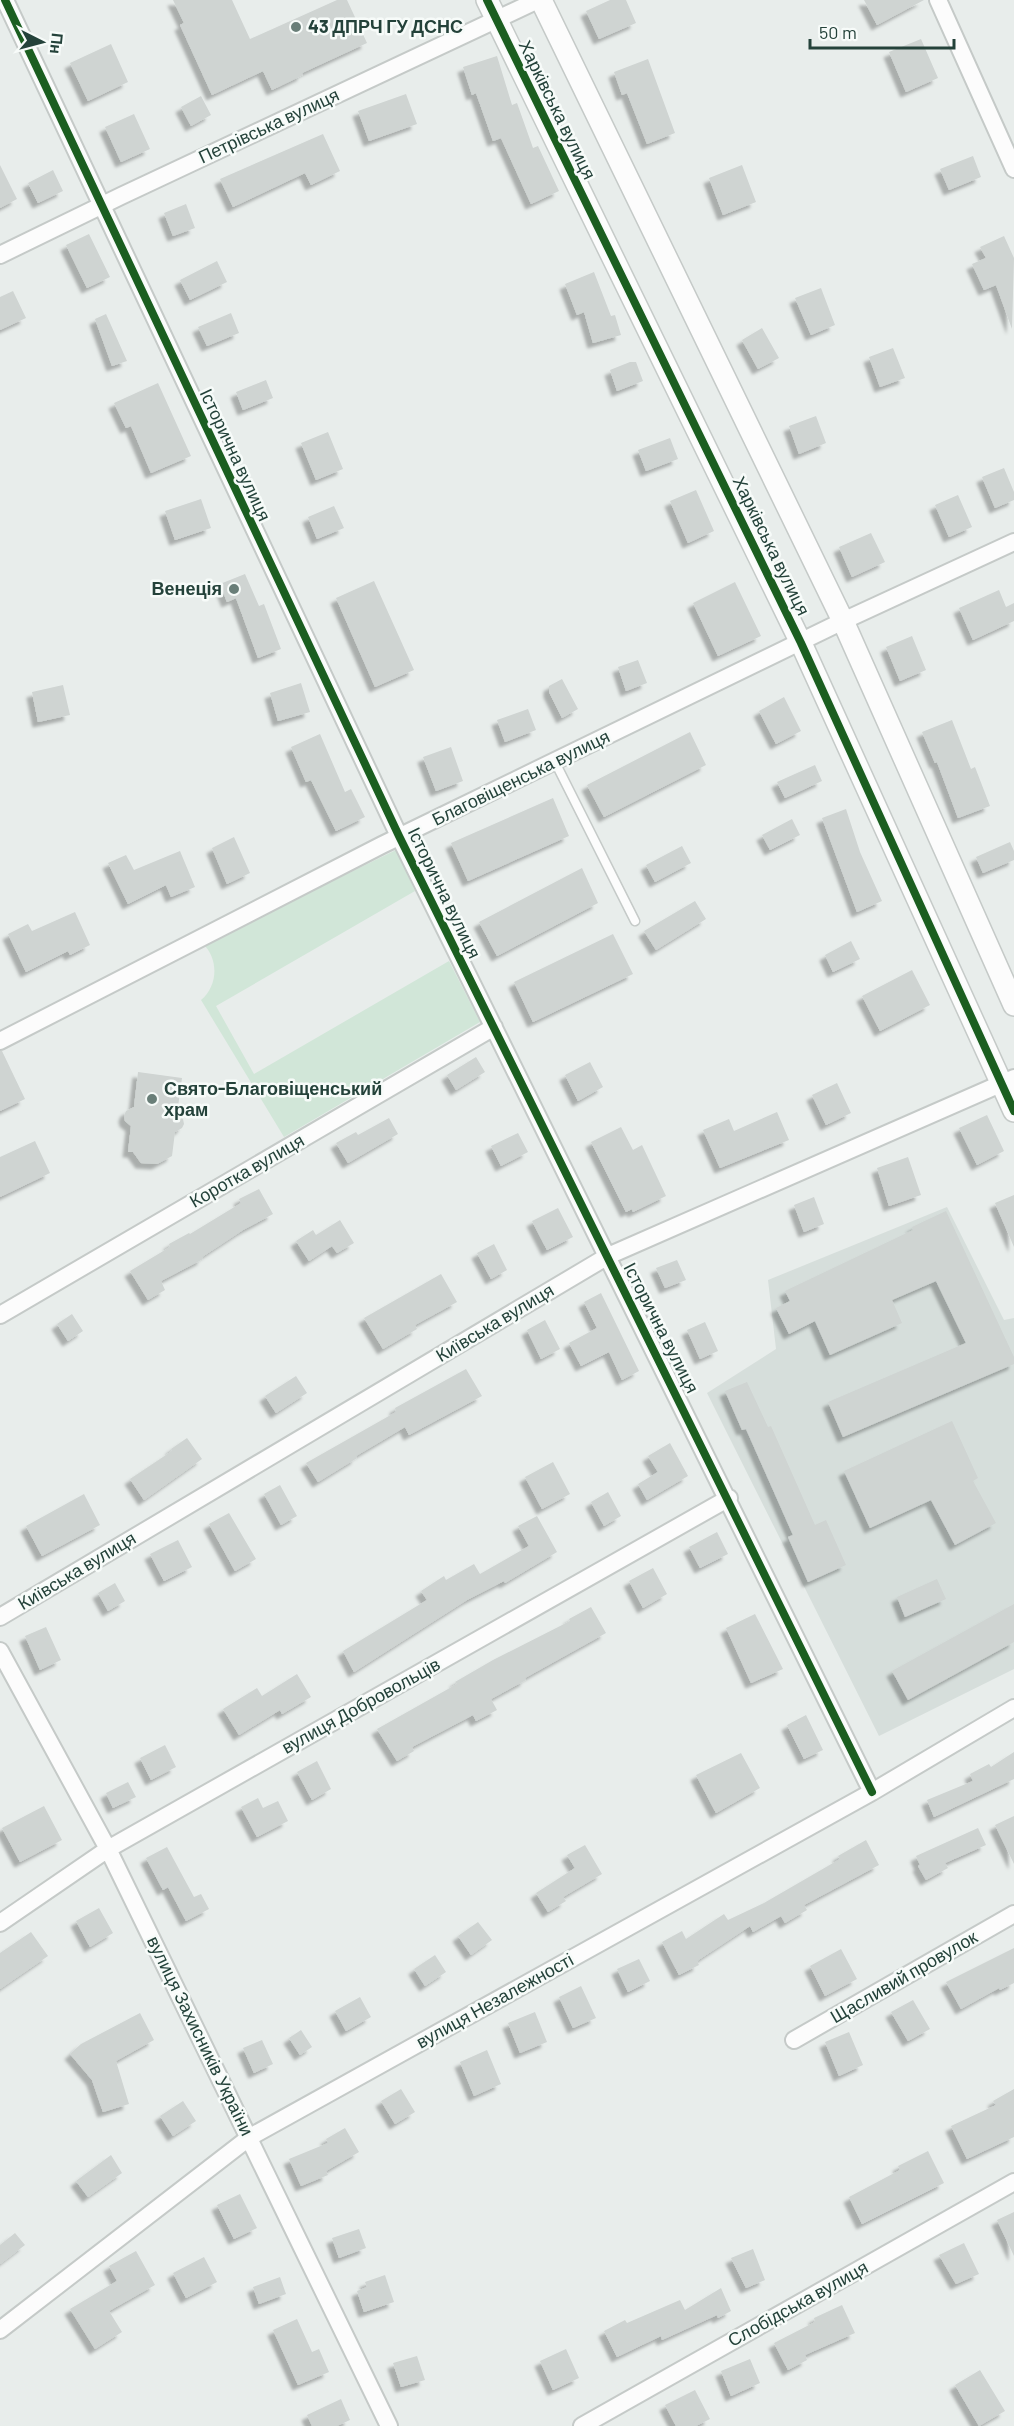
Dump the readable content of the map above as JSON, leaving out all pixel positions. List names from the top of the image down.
{
  "streets": {
    "street": [
      "Харківська вулиця",
      "Петрівська вулиця",
      "Історична вулиця",
      "Благовіщенська вулиця",
      "Коротка вулиця",
      "Київська вулиця",
      "вулиця Добровольців",
      "Щасливий провулок",
      "вулиця Незалежності",
      "вулиця Захисників України",
      "Слобідська вулиця"
    ]
  },
  "crossings": [
    ["Харківська вулиця", "Петрівська вулиця"],
    ["Харківська вулиця", "Благовіщенська вулиця"],
    ["Харківська вулиця", "Київська вулиця"],
    ["Петрівська вулиця", "Історична вулиця"],
    ["Історична вулиця", "Благовіщенська вулиця"],
    ["Історична вулиця", "Коротка вулиця"],
    ["Історична вулиця", "Київська вулиця"],
    ["Історична вулиця", "вулиця Добровольців"],
    ["Історична вулиця", "вулиця Незалежності"],
    ["вулиця Добровольців", "вулиця Захисників України"],
    ["вулиця Незалежності", "вулиця Захисників України"]
  ],
  "places": ["43 ДПРЧ ГУ ДСНС", "Венеція", "Свято-Благовіщенський храм"],
  "scale_bar": "50 m",
  "north": "right"
}
